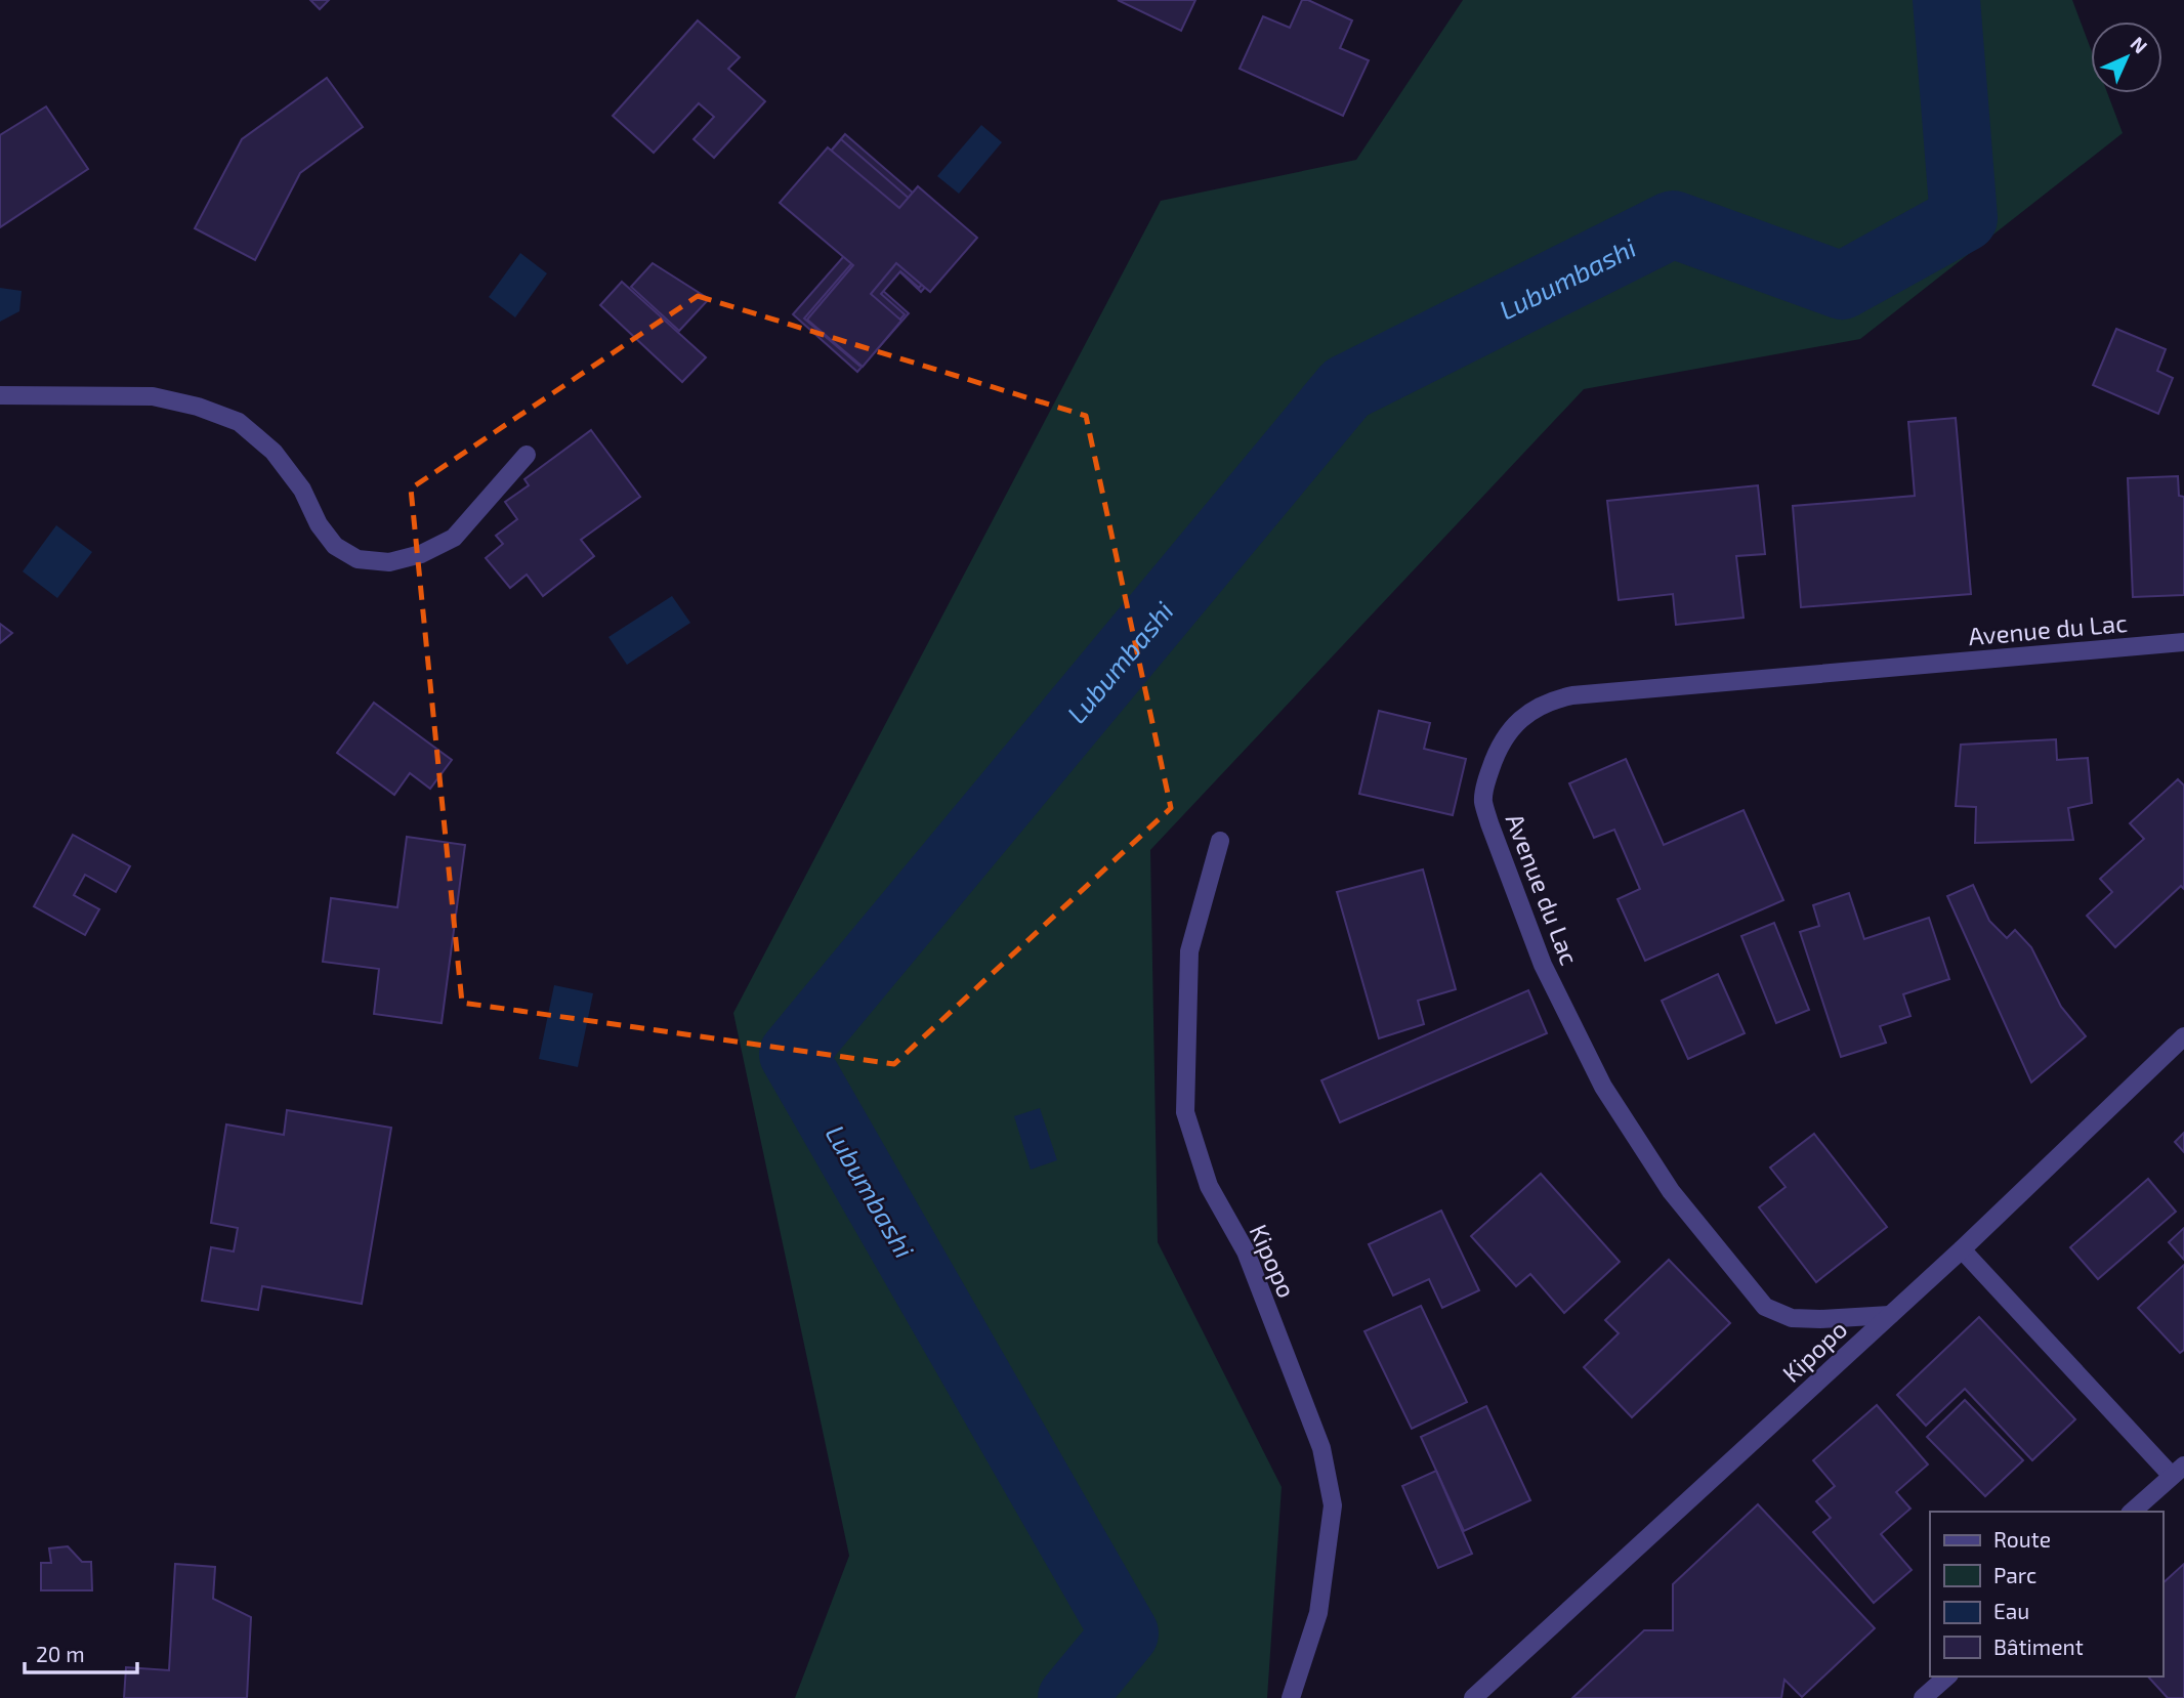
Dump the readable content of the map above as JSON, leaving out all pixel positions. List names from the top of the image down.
{
  "streets": {
    "street": ["Avenue du Lac", "Kipopo"]
  },
  "crossings": [
    ["Avenue du Lac", "Kipopo"]
  ],
  "water": ["Lubumbashi"],
  "legend": [
    "Route",
    "Parc",
    "Eau",
    "Bâtiment"
  ],
  "scale_bar": "20 m",
  "north": "top right"
}
